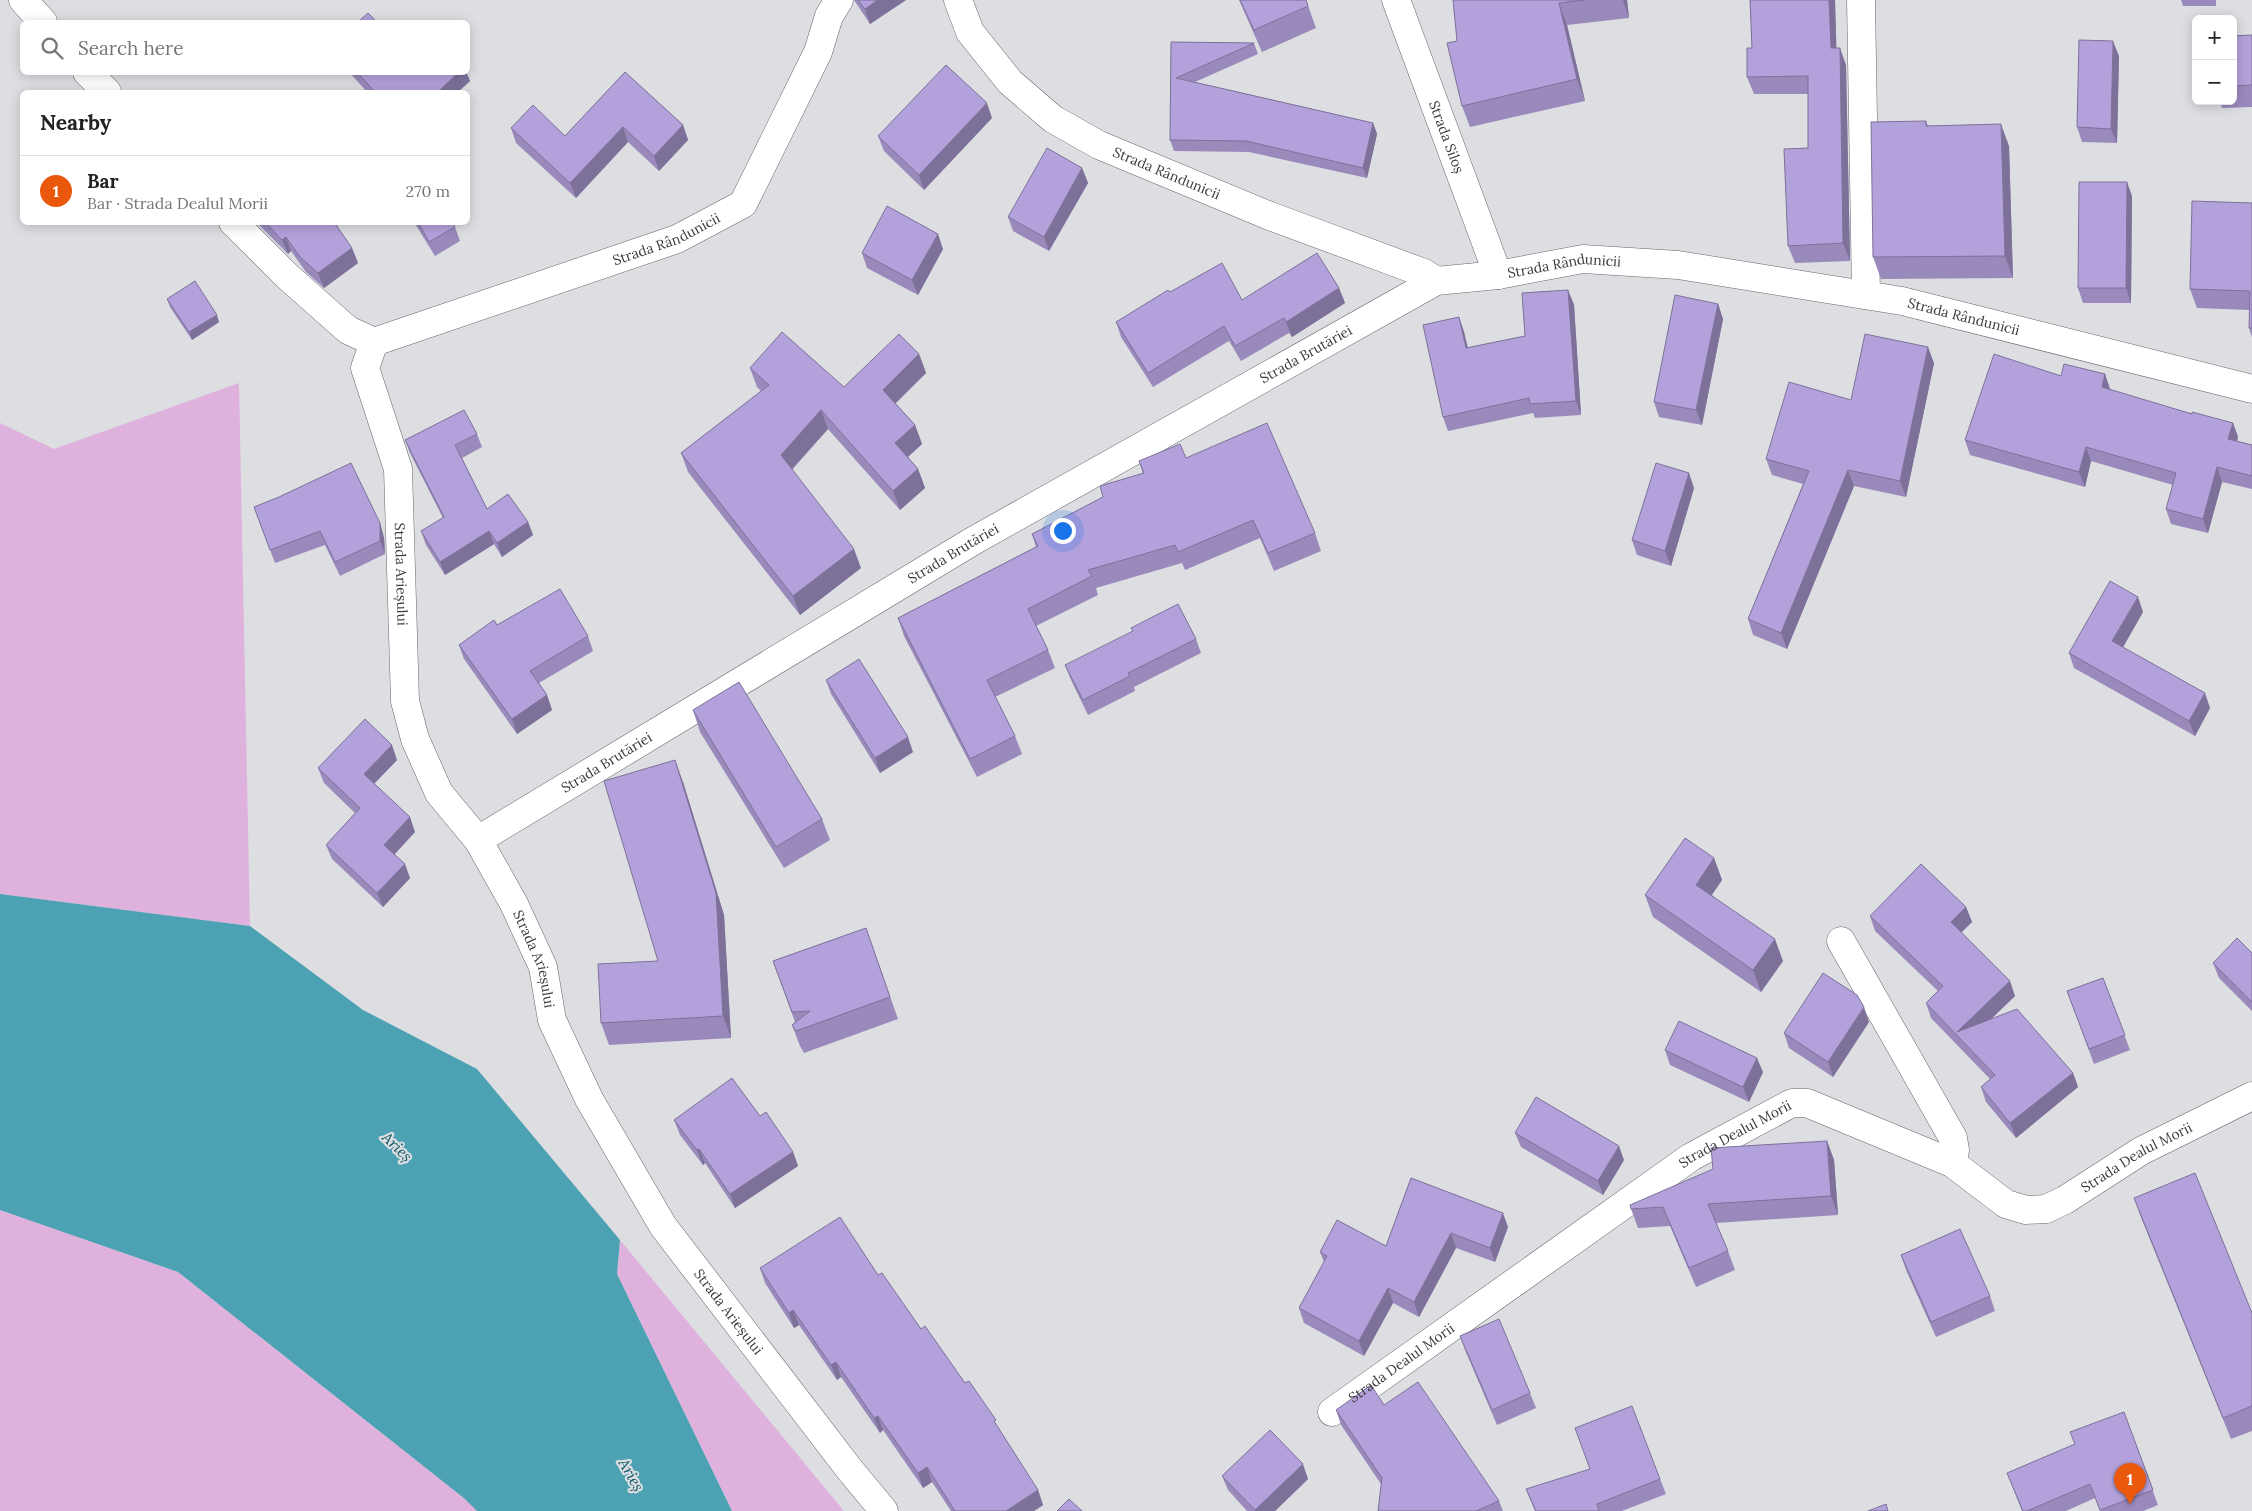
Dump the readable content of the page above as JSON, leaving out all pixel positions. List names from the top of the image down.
{
  "streets": {
    "street": [
      "Strada Siloș",
      "Strada Rândunicii",
      "Strada Brutăriei",
      "Strada Arieșului",
      "Strada Dealul Morii"
    ]
  },
  "crossings": [
    ["Strada Siloș", "Strada Rândunicii"],
    ["Strada Rândunicii", "Strada Brutăriei"],
    ["Strada Rândunicii", "Strada Arieșului"],
    ["Strada Brutăriei", "Strada Arieșului"]
  ],
  "water": ["Arieș"],
  "page": {
    "map_buttons": ["+", "−"],
    "search": "Search here",
    "heading": "Nearby",
    "list": [
      {
        "mark": "1",
        "name": "Bar",
        "note": "Bar · Strada Dealul Morii",
        "value": "270 m"
      }
    ],
    "pins": "1"
  }
}
